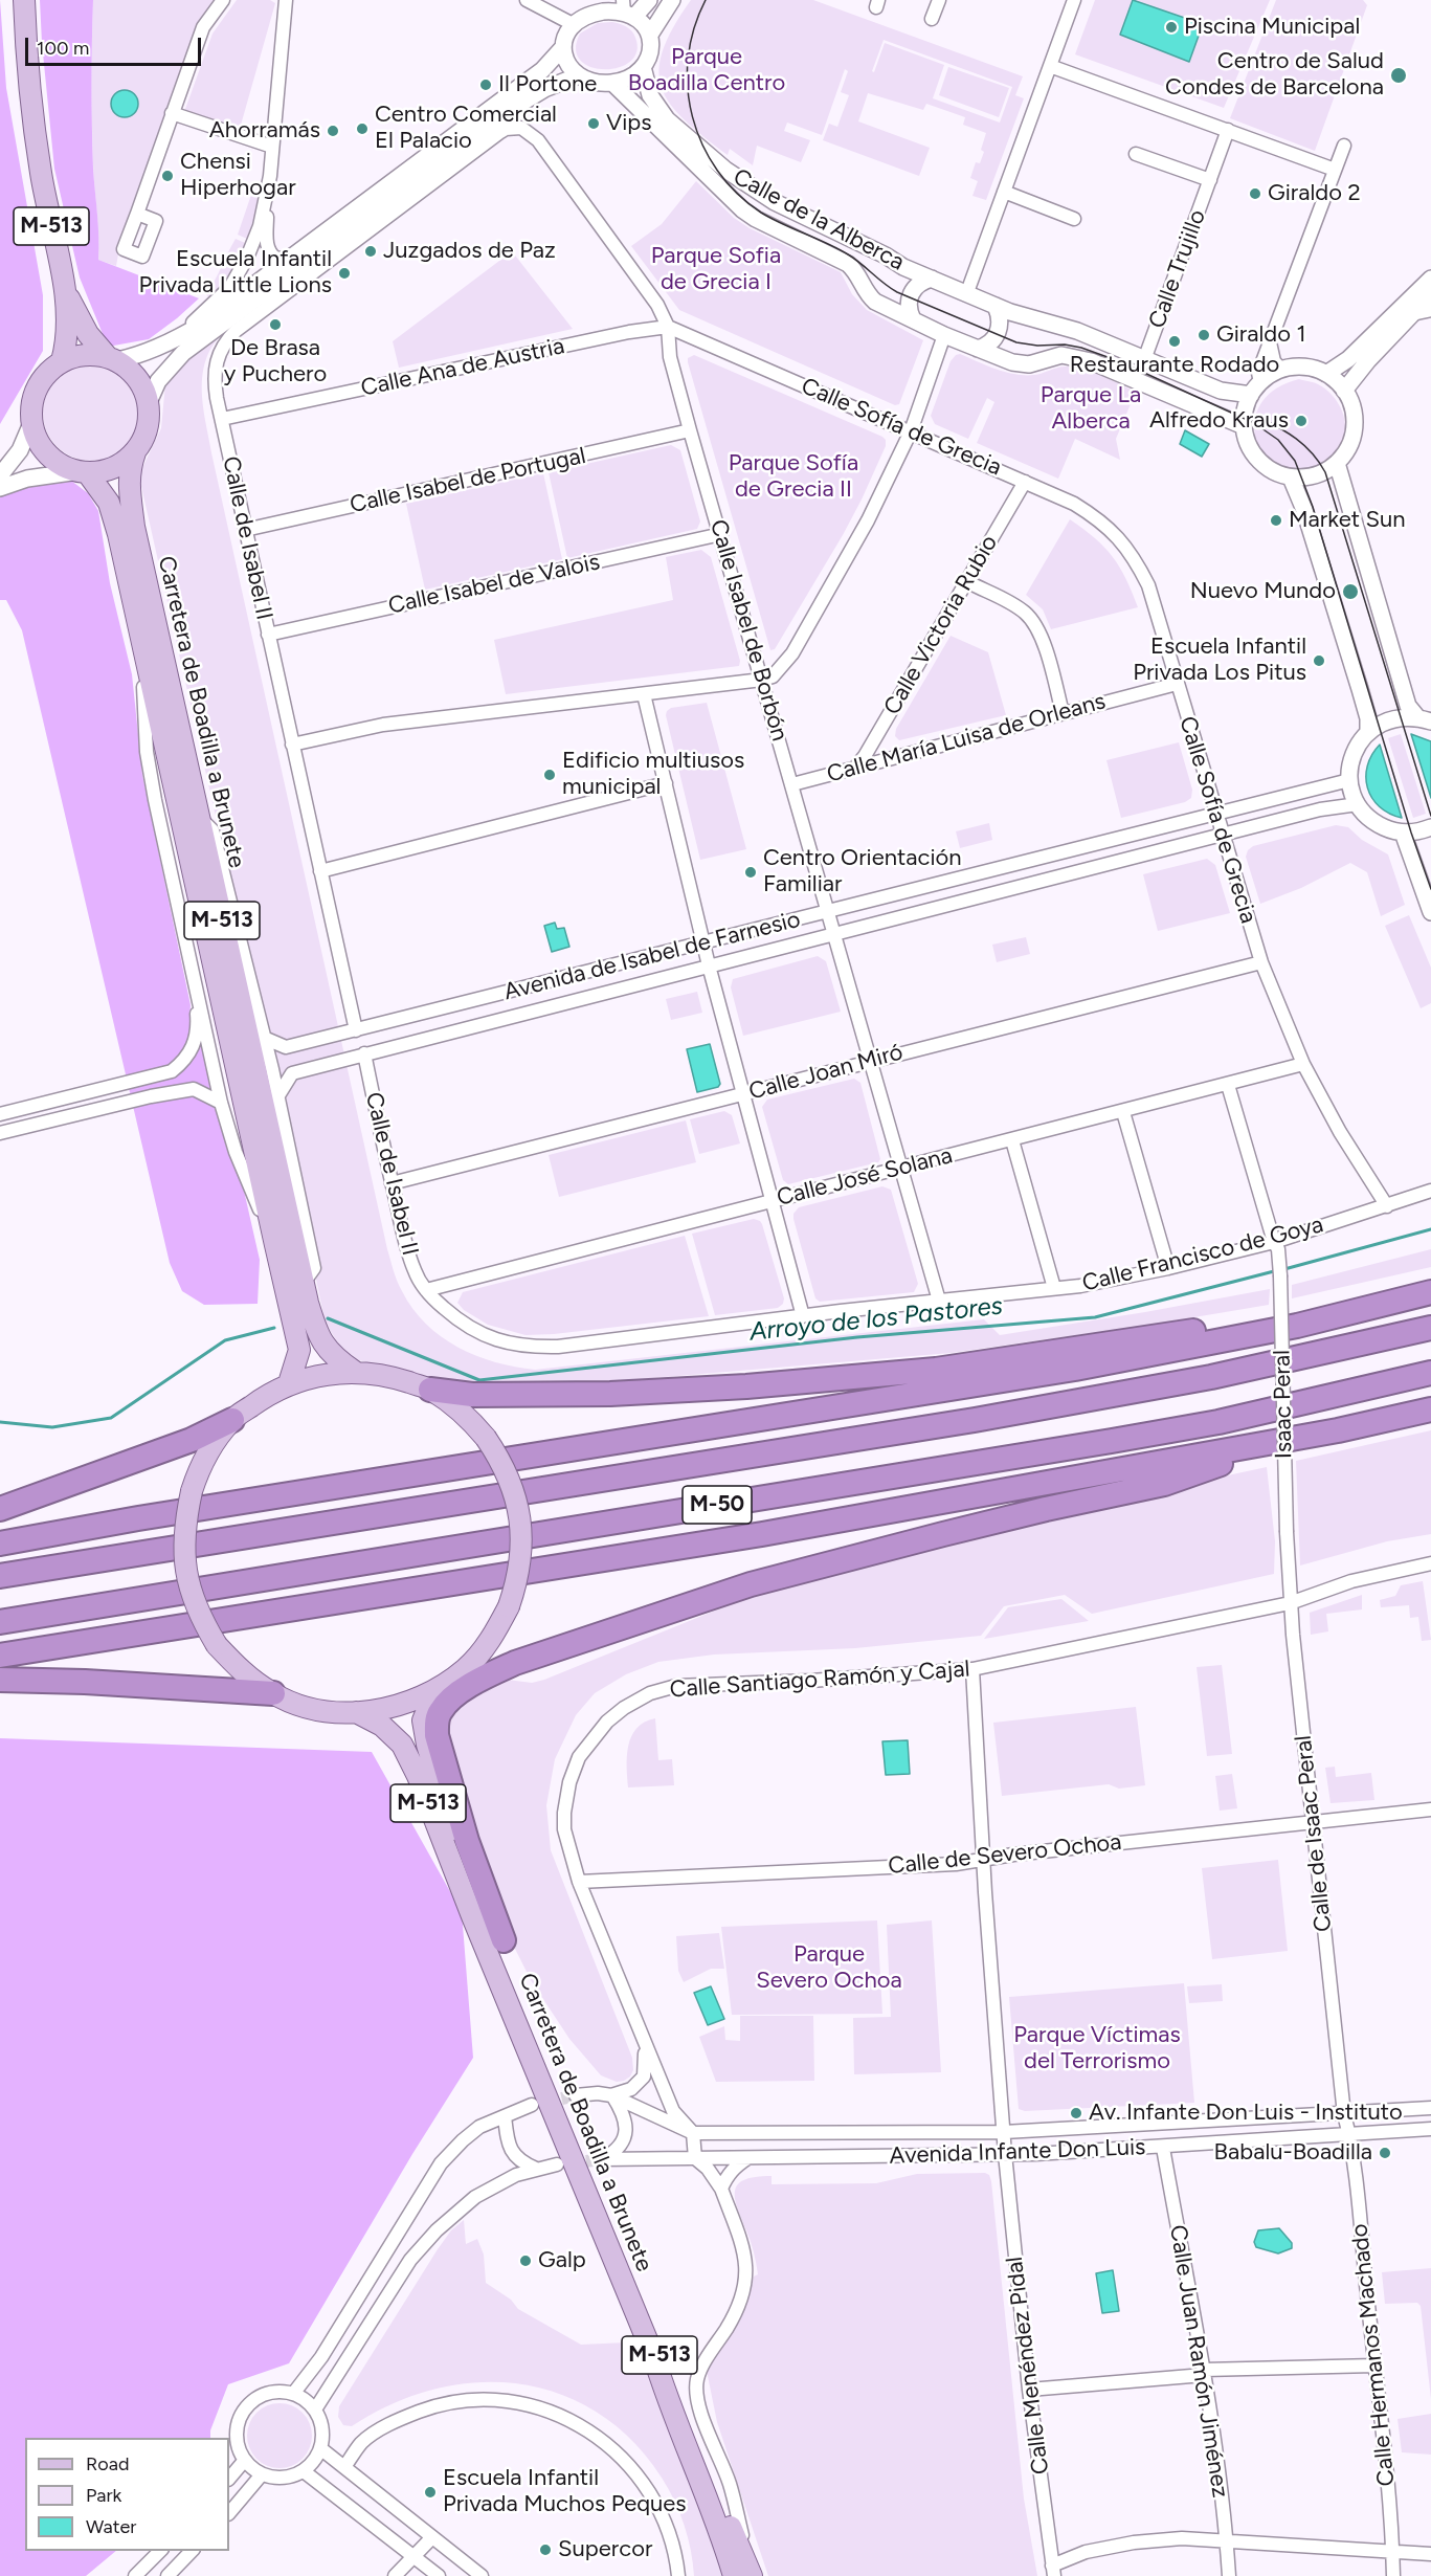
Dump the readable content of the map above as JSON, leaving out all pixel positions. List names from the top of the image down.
{
  "streets": {
    "highway": ["M-50"],
    "main road": ["M-513", "Carretera de Boadilla a Brunete"],
    "street": [
      "Calle de la Alberca",
      "Calle Trujillo",
      "Calle Ana de Austria",
      "Calle Sofía de Grecia",
      "Calle Isabel de Portugal",
      "Calle de Isabel II",
      "Calle Isabel de Valois",
      "Calle Victoria Rubio",
      "Calle Isabel de Borbón",
      "Calle María Luisa de Orleans",
      "Avenida de Isabel de Farnesio",
      "Calle Joan Miró",
      "Calle José Solana",
      "Calle Francisco de Goya",
      "Isaac Peral",
      "Calle Santiago Ramón y Cajal",
      "Calle de Isaac Peral",
      "Calle de Severo Ochoa",
      "Avenida Infante Don Luis",
      "Calle Hermanos Machado",
      "Calle Juan Ramón Jiménez",
      "Calle Menéndez Pidal"
    ]
  },
  "crossings": [
    ["M-513", "Carretera de Boadilla a Brunete"],
    ["Calle Ana de Austria", "Calle Sofía de Grecia"],
    ["Calle Ana de Austria", "Calle de Isabel II"],
    ["Calle Ana de Austria", "Calle Isabel de Borbón"],
    ["Calle Sofía de Grecia", "Calle de Isabel II"],
    ["Calle Sofía de Grecia", "Calle Victoria Rubio"],
    ["Calle Sofía de Grecia", "Calle Isabel de Borbón"],
    ["Calle Sofía de Grecia", "Calle María Luisa de Orleans"],
    ["Calle Sofía de Grecia", "Avenida de Isabel de Farnesio"],
    ["Calle Sofía de Grecia", "Calle Joan Miró"],
    ["Calle Sofía de Grecia", "Calle José Solana"],
    ["Calle Sofía de Grecia", "Calle Francisco de Goya"],
    ["Calle Isabel de Portugal", "Calle de Isabel II"],
    ["Calle Isabel de Portugal", "Calle Isabel de Borbón"],
    ["Calle de Isabel II", "Calle Isabel de Valois"],
    ["Calle de Isabel II", "Calle Isabel de Borbón"],
    ["Calle de Isabel II", "Avenida de Isabel de Farnesio"],
    ["Calle de Isabel II", "Calle Joan Miró"],
    ["Calle de Isabel II", "Calle José Solana"],
    ["Calle de Isabel II", "Calle Francisco de Goya"],
    ["Calle Isabel de Valois", "Calle Isabel de Borbón"],
    ["Calle Victoria Rubio", "Calle María Luisa de Orleans"],
    ["Calle Isabel de Borbón", "Calle María Luisa de Orleans"],
    ["Calle Isabel de Borbón", "Avenida de Isabel de Farnesio"],
    ["Calle Isabel de Borbón", "Calle Joan Miró"],
    ["Calle Isabel de Borbón", "Calle José Solana"],
    ["Calle Isabel de Borbón", "Calle Francisco de Goya"],
    ["Calle José Solana", "Calle Francisco de Goya"],
    ["Calle José Solana", "Isaac Peral"],
    ["Calle Francisco de Goya", "Isaac Peral"],
    ["Isaac Peral", "Calle de Isaac Peral"],
    ["Calle Santiago Ramón y Cajal", "Calle de Isaac Peral"],
    ["Calle Santiago Ramón y Cajal", "Calle de Severo Ochoa"],
    ["Calle Santiago Ramón y Cajal", "Avenida Infante Don Luis"],
    ["Calle Santiago Ramón y Cajal", "Calle Menéndez Pidal"],
    ["Calle de Isaac Peral", "Calle de Severo Ochoa"],
    ["Calle de Isaac Peral", "Avenida Infante Don Luis"],
    ["Calle de Isaac Peral", "Calle Hermanos Machado"],
    ["Calle de Severo Ochoa", "Calle Menéndez Pidal"],
    ["Avenida Infante Don Luis", "Calle Hermanos Machado"],
    ["Avenida Infante Don Luis", "Calle Juan Ramón Jiménez"],
    ["Avenida Infante Don Luis", "Calle Menéndez Pidal"]
  ],
  "water": ["Arroyo de los Pastores"],
  "parks": [
    "Parque Boadilla Centro",
    "Parque Sofia de Grecia I",
    "Parque La Alberca",
    "Parque Sofía de Grecia II",
    "Parque Severo Ochoa",
    "Parque Víctimas del Terrorismo"
  ],
  "places": [
    "Piscina Municipal",
    "Centro de Salud Condes de Barcelona",
    "Il Portone",
    "Vips",
    "Centro Comercial El Palacio",
    "Ahorramás",
    "Chensi Hiperhogar",
    "Giraldo 2",
    "Juzgados de Paz",
    "Escuela Infantil Privada Little Lions",
    "De Brasa y Puchero",
    "Giraldo 1",
    "Restaurante Rodado",
    "Alfredo Kraus",
    "Market Sun",
    "Nuevo Mundo",
    "Escuela Infantil Privada Los Pitus",
    "Edificio multiusos municipal",
    "Centro Orientación Familiar",
    "Av. Infante Don Luis - Instituto",
    "Babalu-Boadilla",
    "Galp",
    "Escuela Infantil Privada Muchos Peques",
    "Supercor"
  ],
  "legend": ["Road", "Park", "Water"],
  "scale_bar": "100 m"
}
